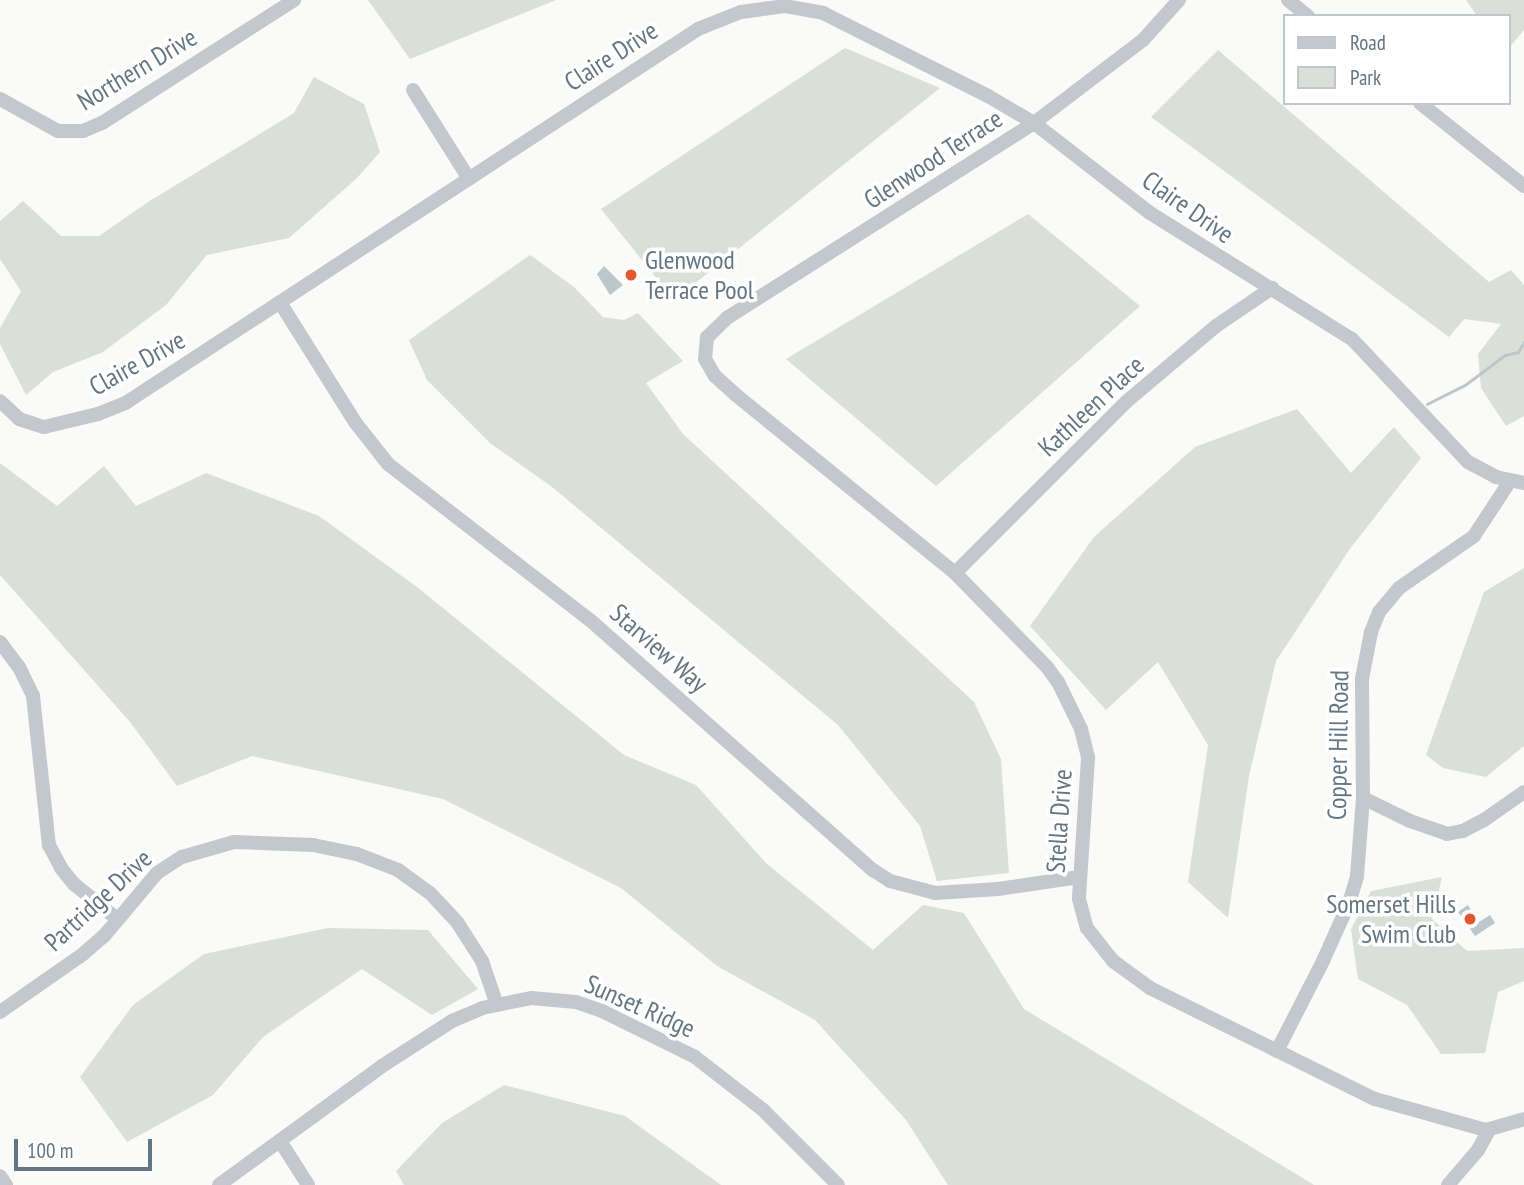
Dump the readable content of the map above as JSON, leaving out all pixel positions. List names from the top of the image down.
{
  "streets": {
    "street": [
      "Claire Drive",
      "Northern Drive",
      "Glenwood Terrace",
      "Kathleen Place",
      "Starview Way",
      "Copper Hill Road",
      "Stella Drive",
      "Partridge Drive",
      "Sunset Ridge"
    ]
  },
  "crossings": [
    ["Claire Drive", "Glenwood Terrace"],
    ["Claire Drive", "Kathleen Place"],
    ["Claire Drive", "Starview Way"],
    ["Claire Drive", "Copper Hill Road"],
    ["Glenwood Terrace", "Stella Drive"],
    ["Kathleen Place", "Stella Drive"],
    ["Starview Way", "Stella Drive"],
    ["Copper Hill Road", "Stella Drive"],
    ["Partridge Drive", "Sunset Ridge"]
  ],
  "places": ["Glenwood Terrace Pool", "Somerset Hills Swim Club"],
  "legend": ["Road", "Park"],
  "scale_bar": "100 m"
}
